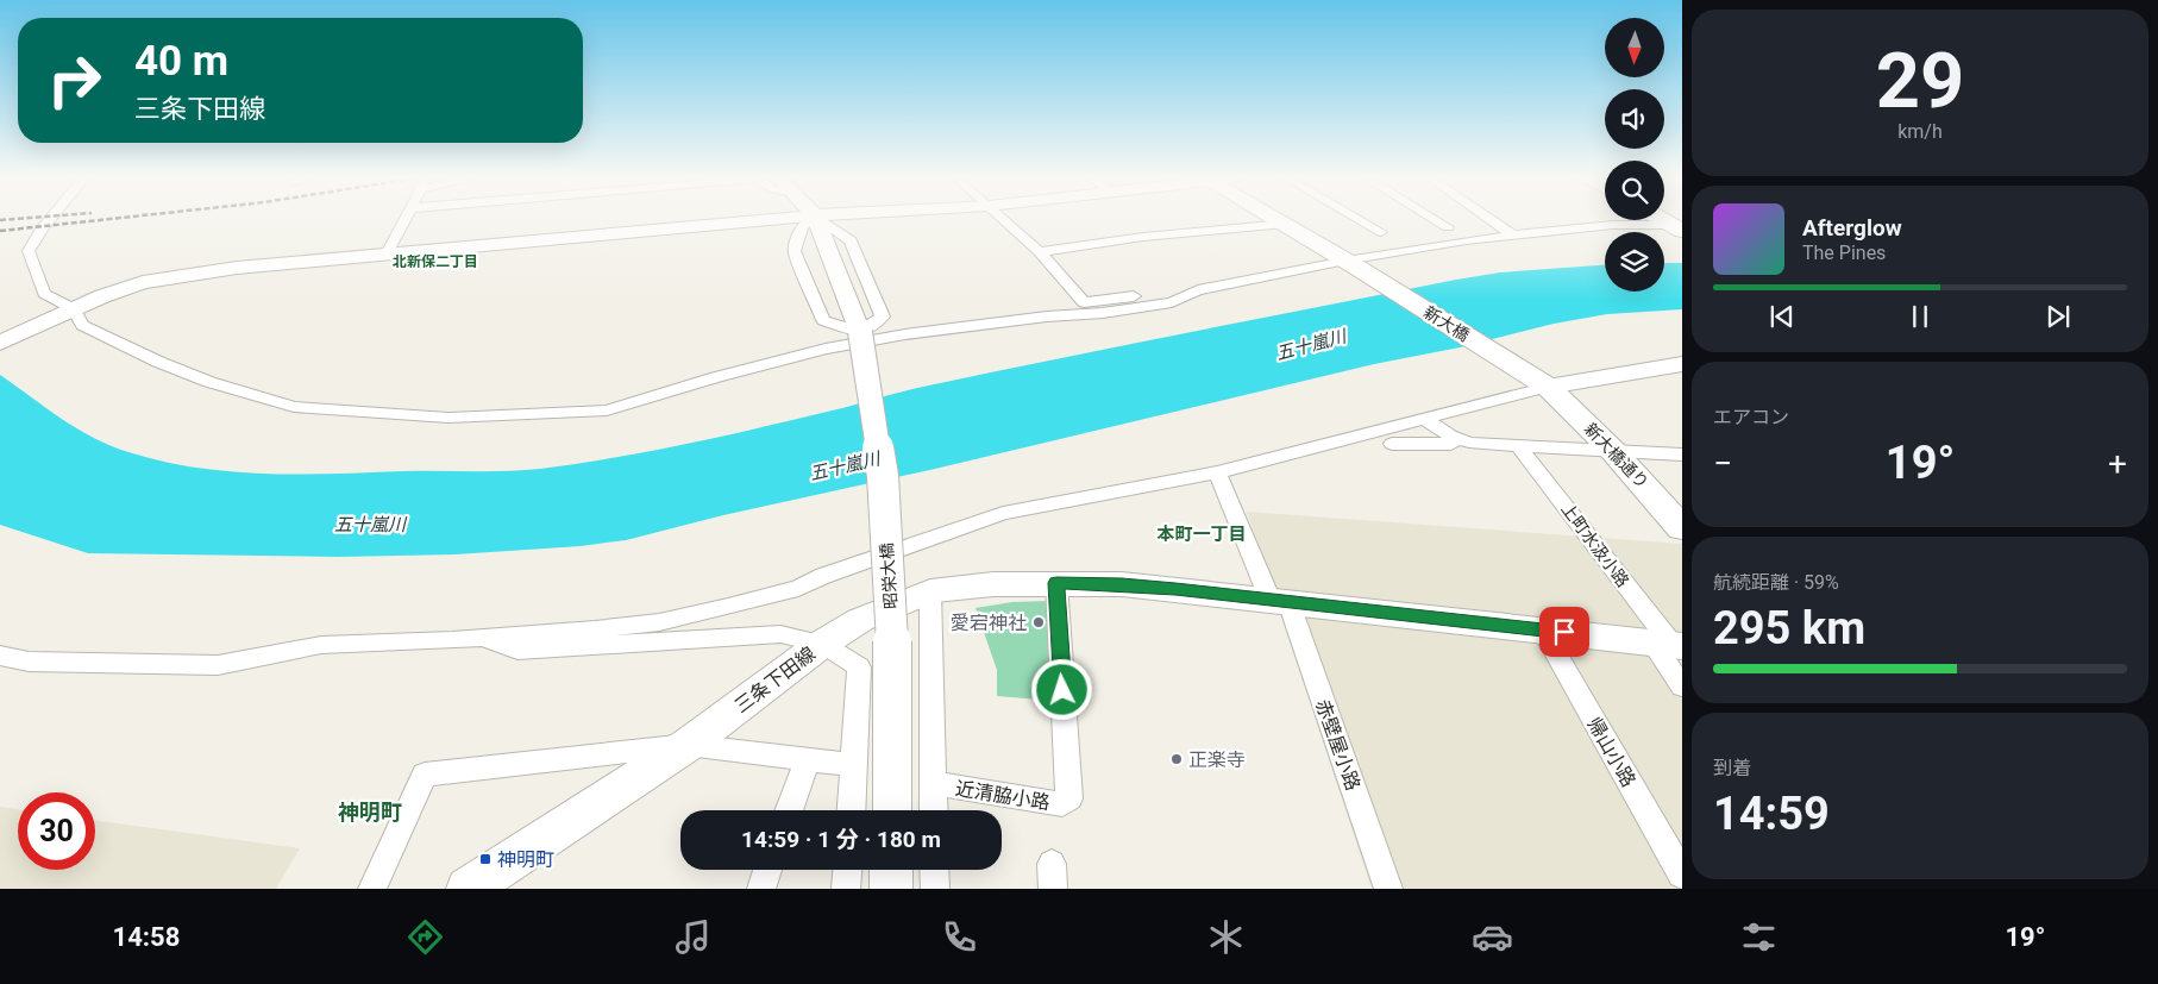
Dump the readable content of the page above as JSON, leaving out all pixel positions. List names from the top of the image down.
{
  "streets": {
    "main road": ["新大橋", "新大橋通り"],
    "street": [
      "上町水汲小路",
      "昭栄大橋",
      "三条下田線",
      "赤壁屋小路",
      "帰山小路",
      "近清脇小路"
    ]
  },
  "crossings": [
    ["新大橋", "新大橋通り"],
    ["上町水汲小路", "三条下田線"],
    ["三条下田線", "赤壁屋小路"],
    ["三条下田線", "帰山小路"],
    ["三条下田線", "近清脇小路"]
  ],
  "districts": ["北新保二丁目", "本町一丁目", "神明町"],
  "water": ["五十嵐川"],
  "places": {
    "other": ["愛宕神社", "正楽寺"],
    "transit": ["神明町"]
  },
  "north": "bottom",
  "page": {
    "tile": [
      ["29", "km/h"],
      "エアコン",
      ["航続距離 · 59%", "295 km"],
      ["到着", "14:59"]
    ],
    "turn": ["40 m", "三条下田線"],
    "song": ["Afterglow", "The Pines"],
    "heat": ["−", "19°", "+"],
    "limit": "30",
    "trip": "14:59 · 1 分 · 180 m",
    "tabs": ["14:58", "19°"]
  }
}
